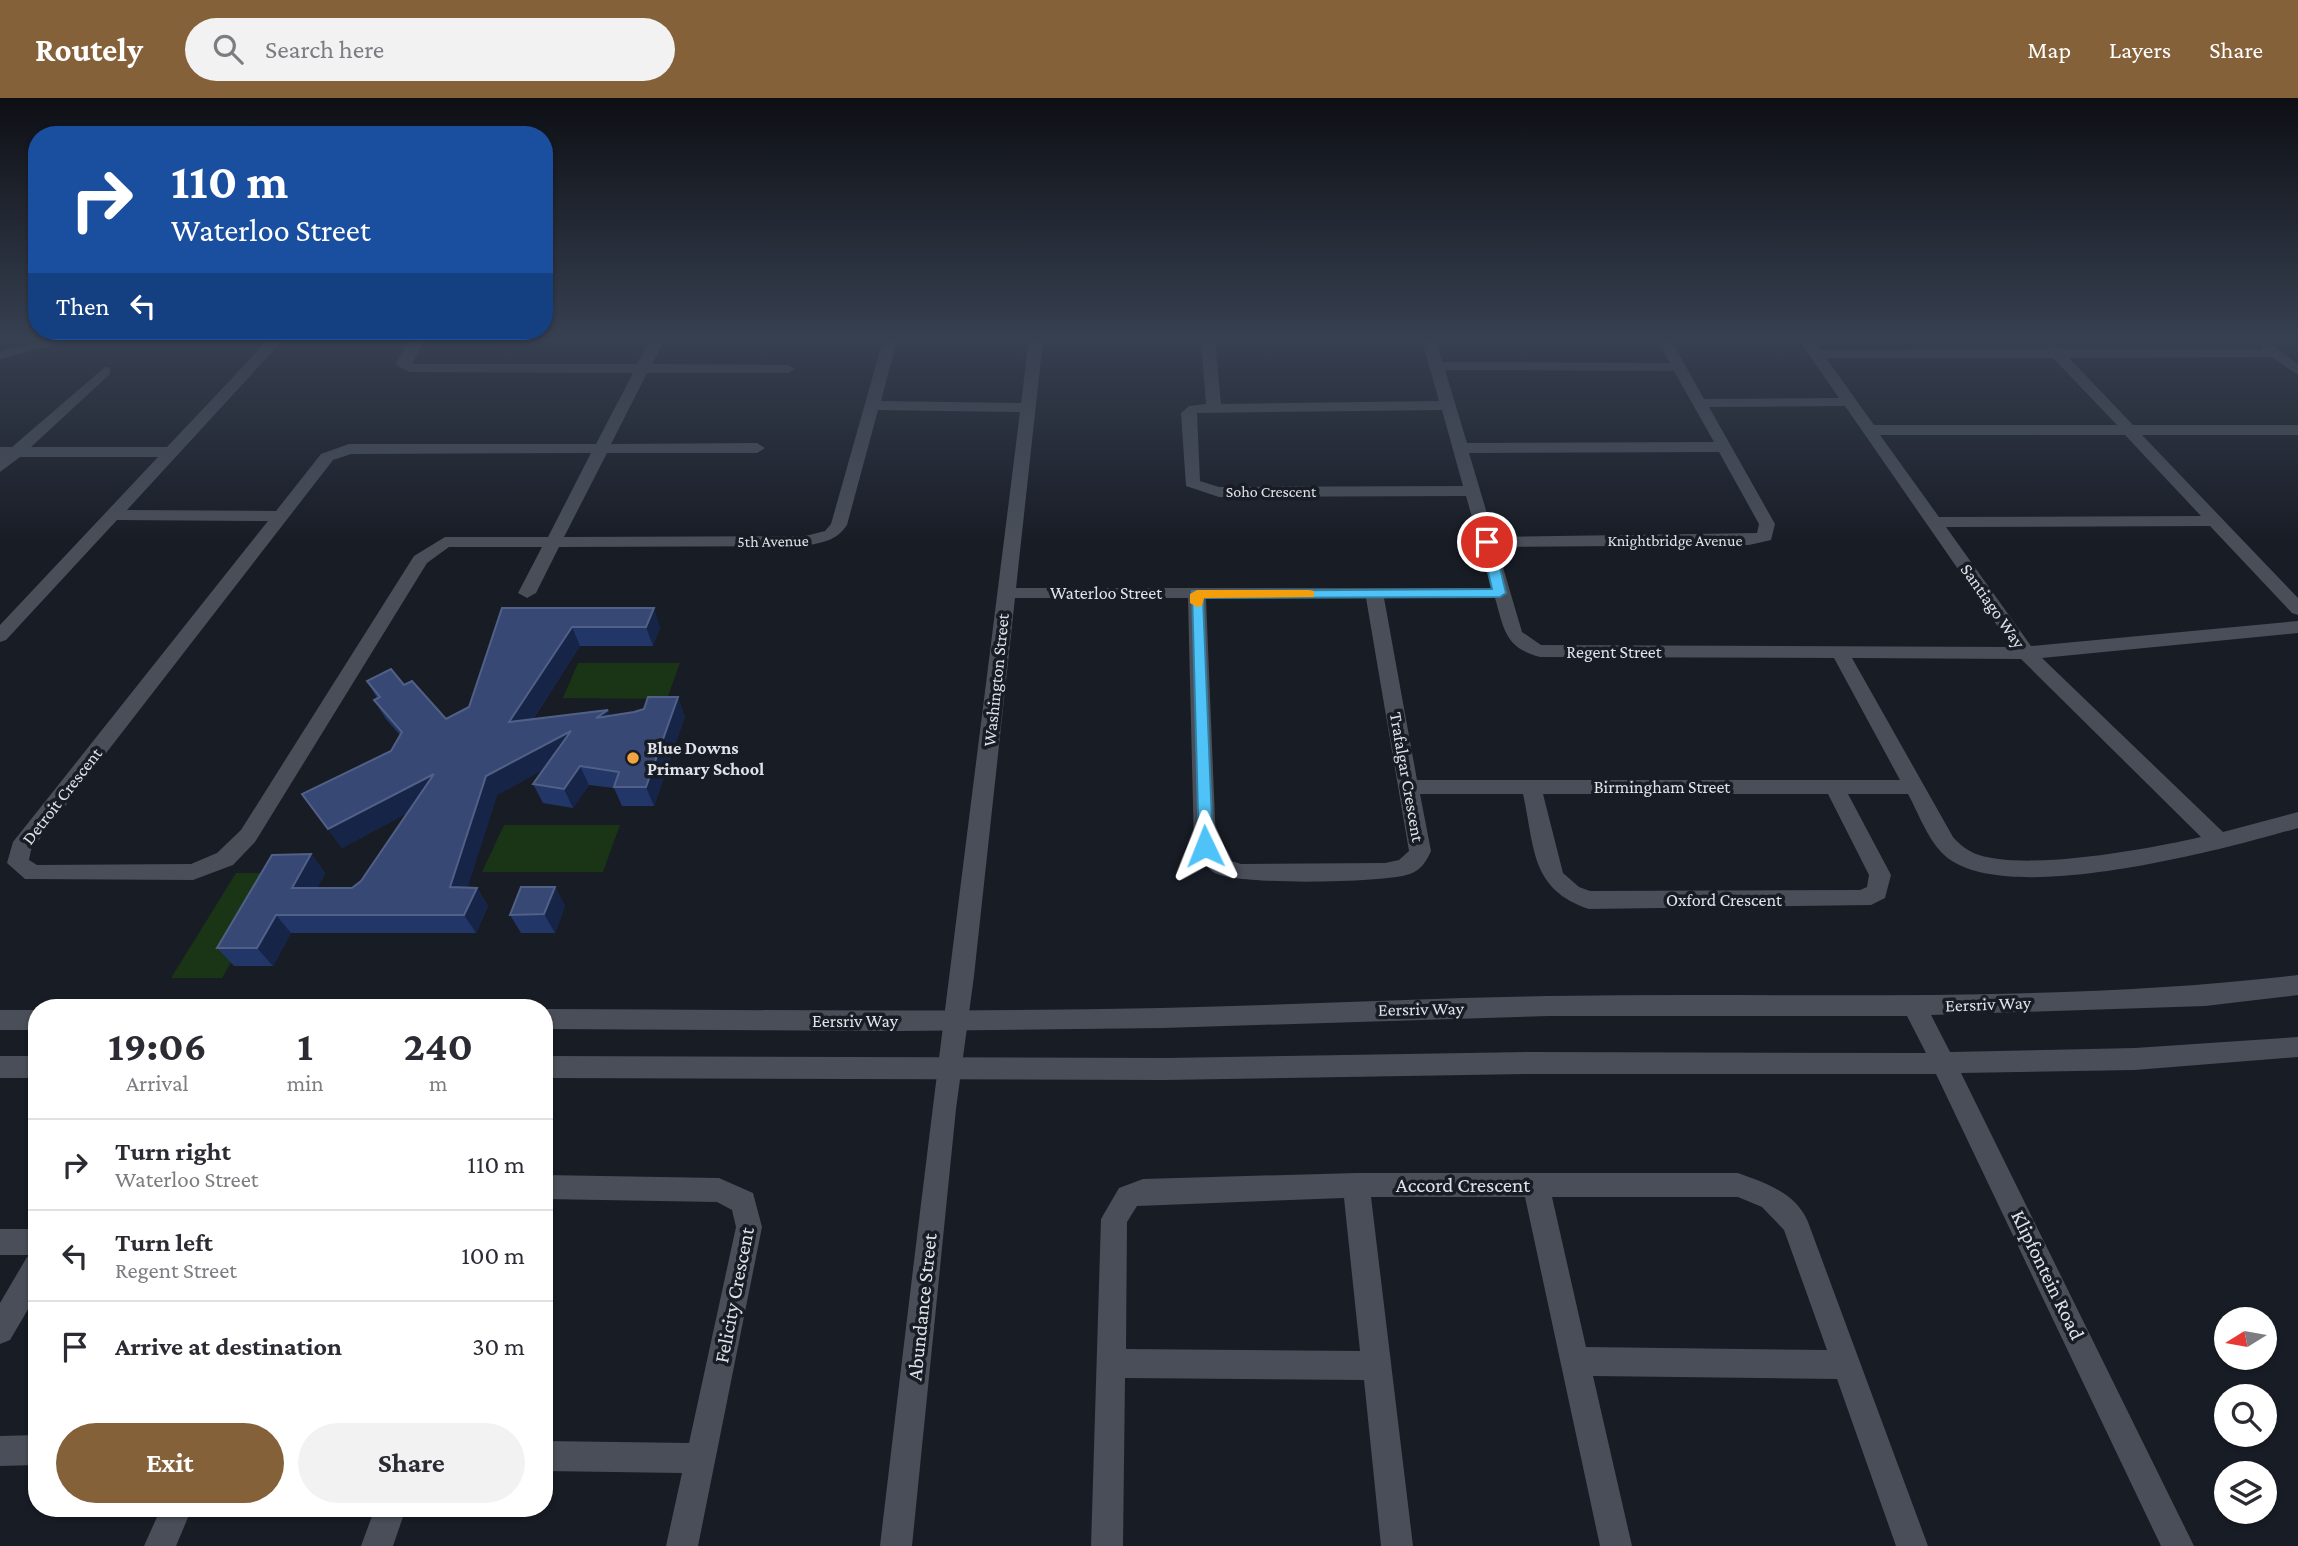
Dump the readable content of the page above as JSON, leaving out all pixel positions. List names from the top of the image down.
{
  "streets": {
    "street": [
      "Soho Crescent",
      "Knightbridge Avenue",
      "5th Avenue",
      "Waterloo Street",
      "Santiago Way",
      "Regent Street",
      "Washington Street",
      "Trafalgar Crescent",
      "Birmingham Street",
      "Detroit Crescent",
      "Oxford Crescent",
      "Eersriv Way",
      "Accord Crescent",
      "Klipfontein Road",
      "Felicity Crescent",
      "Abundance Street"
    ]
  },
  "crossings": [
    ["Soho Crescent", "Regent Street"],
    ["Knightbridge Avenue", "Regent Street"],
    ["5th Avenue", "Detroit Crescent"],
    ["Waterloo Street", "Regent Street"],
    ["Waterloo Street", "Washington Street"],
    ["Waterloo Street", "Trafalgar Crescent"],
    ["Santiago Way", "Regent Street"],
    ["Washington Street", "Eersriv Way"],
    ["Washington Street", "Abundance Street"],
    ["Trafalgar Crescent", "Birmingham Street"],
    ["Birmingham Street", "Oxford Crescent"],
    ["Eersriv Way", "Klipfontein Road"]
  ],
  "places": ["Blue Downs Primary School"],
  "north": "left",
  "page": {
    "header": "Routely",
    "search": "Search here",
    "nav": ["Map", "Layers", "Share"],
    "turn": ["110 m", "Waterloo Street"],
    "then": "Then",
    "eta": [
      "19:06",
      "Arrival",
      "1",
      "min",
      "240",
      "m"
    ],
    "list": [
      {
        "name": "Turn right",
        "note": "Waterloo Street",
        "value": "110 m"
      },
      {
        "name": "Turn left",
        "note": "Regent Street",
        "value": "100 m"
      },
      {
        "name": "Arrive at destination",
        "value": "30 m"
      }
    ],
    "buttons": ["Exit", "Share"]
  }
}
